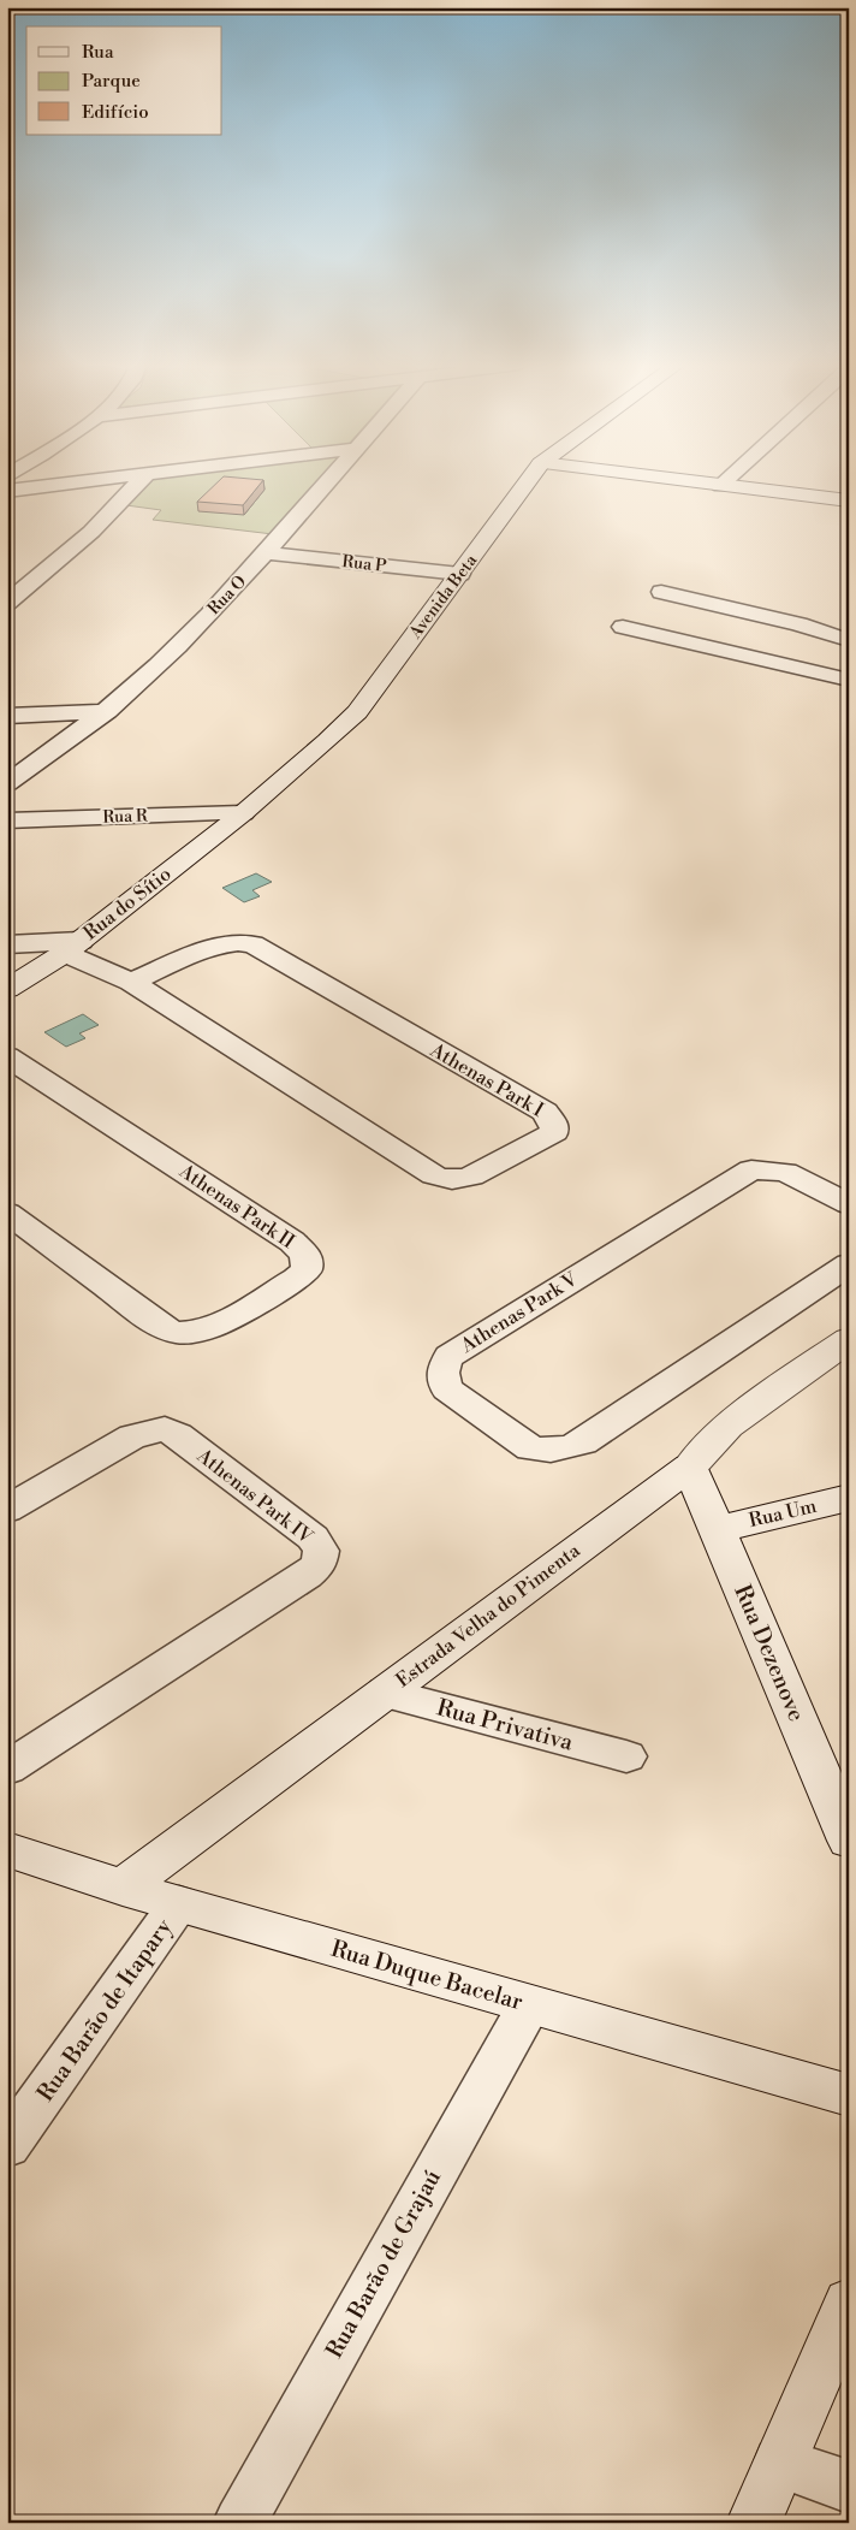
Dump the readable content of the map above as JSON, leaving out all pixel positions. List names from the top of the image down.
{
  "streets": {
    "main road": [
      "Avenida Beta",
      "Rua do Sítio",
      "Rua Um",
      "Estrada Velha do Pimenta",
      "Rua Dezenove",
      "Rua Duque Bacelar"
    ],
    "street": [
      "Rua P",
      "Rua O",
      "Rua R",
      "Athenas Park I",
      "Athenas Park II",
      "Athenas Park V",
      "Athenas Park IV",
      "Rua Privativa",
      "Rua Barão de Itapary",
      "Rua Barão de Grajaú"
    ]
  },
  "crossings": [
    ["Rua P", "Rua O"],
    ["Rua P", "Avenida Beta"],
    ["Avenida Beta", "Rua R"],
    ["Avenida Beta", "Rua do Sítio"],
    ["Rua R", "Rua do Sítio"],
    ["Rua do Sítio", "Athenas Park I"],
    ["Rua Um", "Rua Dezenove"],
    ["Estrada Velha do Pimenta", "Rua Dezenove"],
    ["Estrada Velha do Pimenta", "Rua Privativa"],
    ["Estrada Velha do Pimenta", "Rua Duque Bacelar"],
    ["Rua Duque Bacelar", "Rua Barão de Itapary"],
    ["Rua Duque Bacelar", "Rua Barão de Grajaú"]
  ],
  "legend": ["Rua", "Parque", "Edifício"]
}
